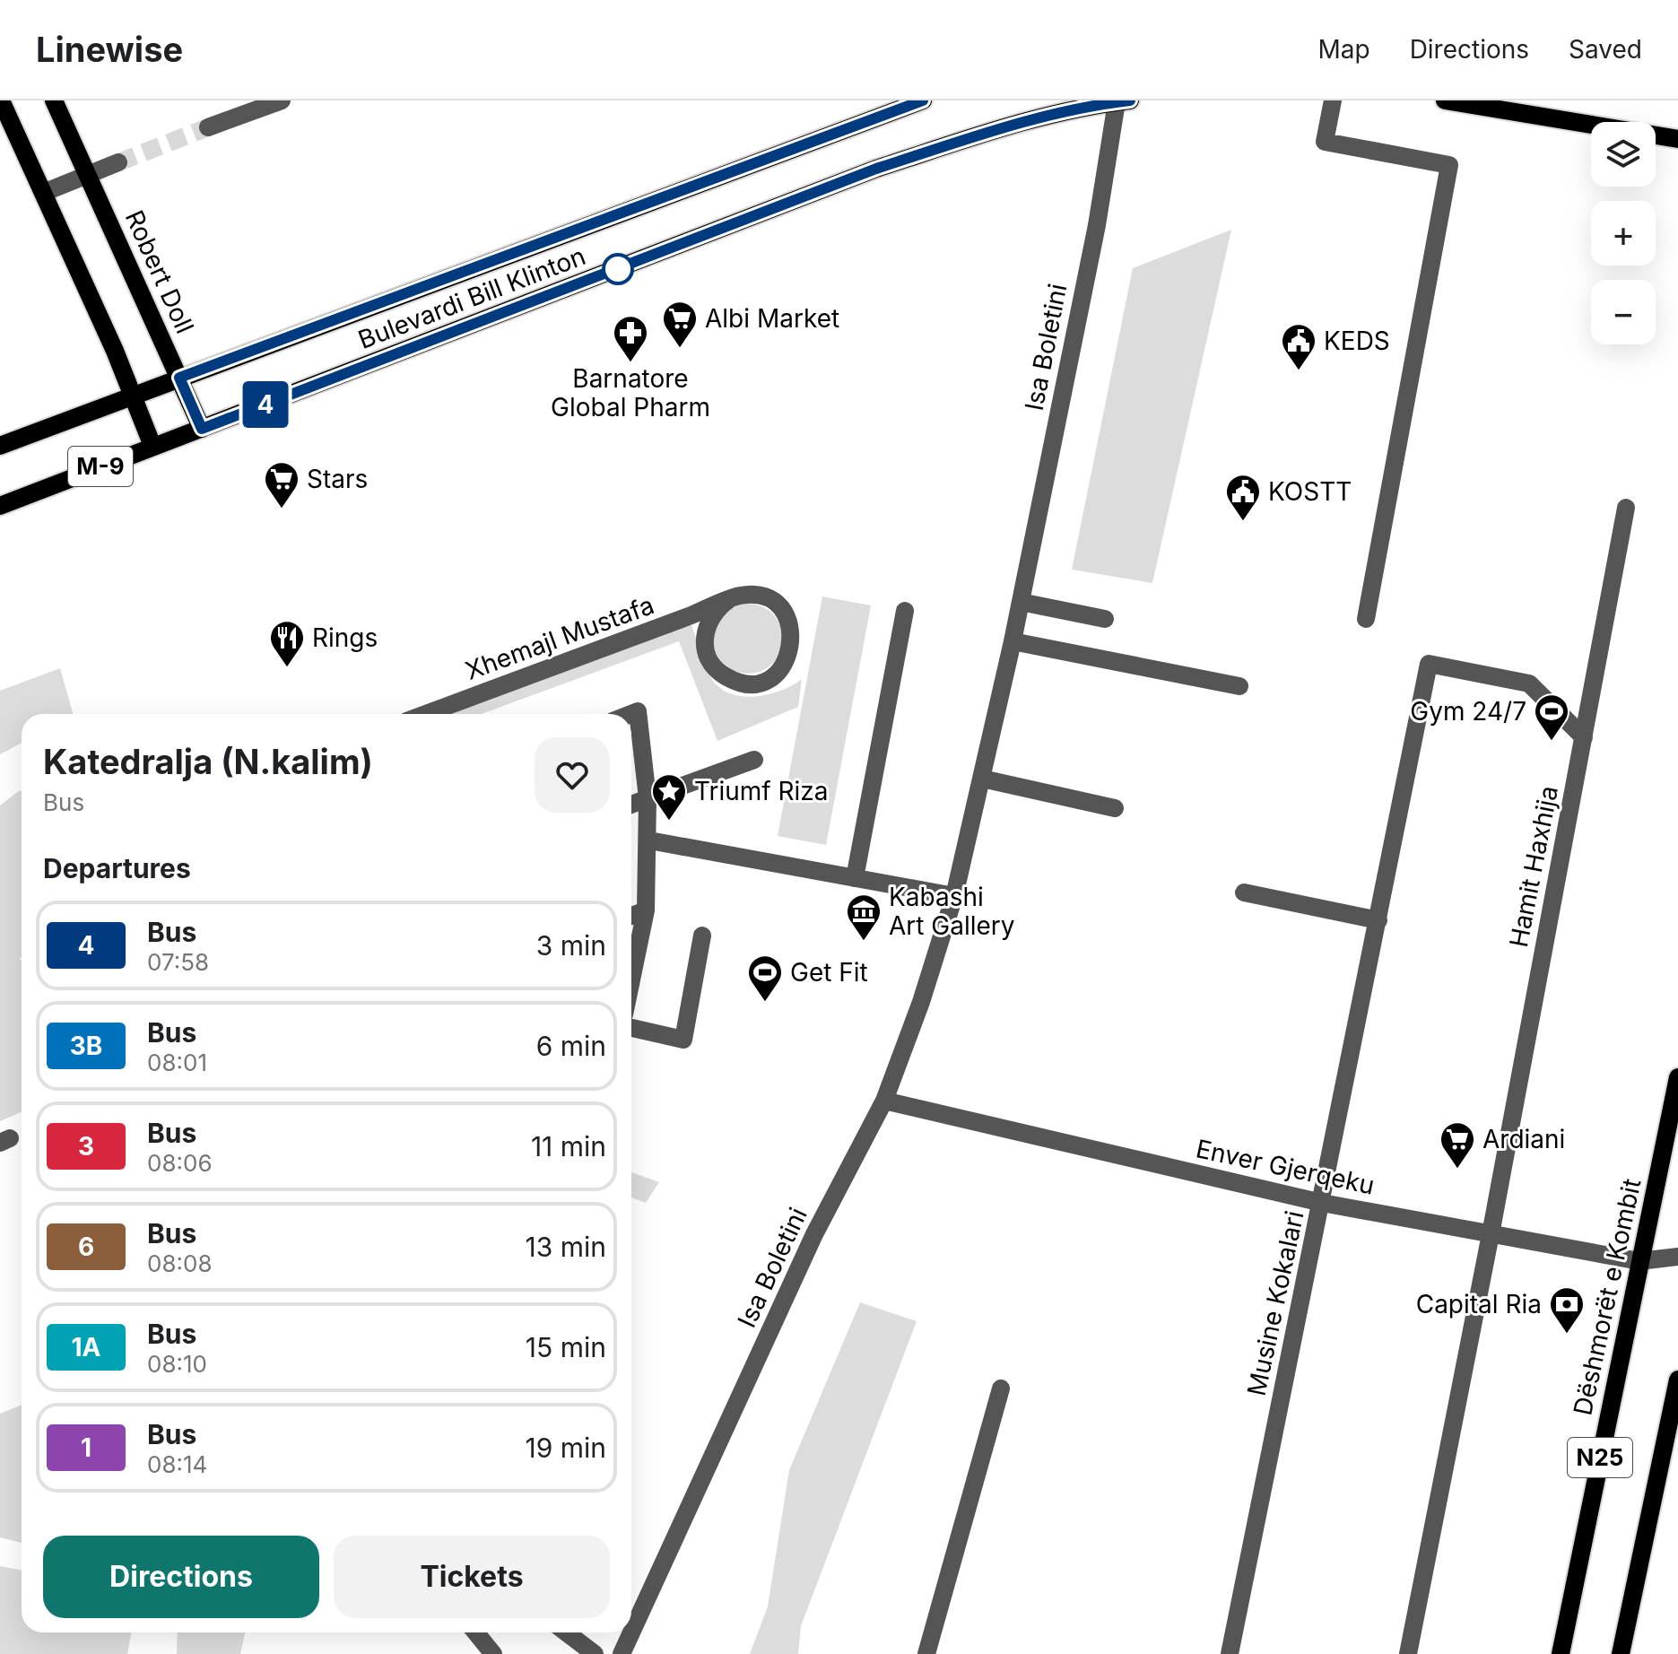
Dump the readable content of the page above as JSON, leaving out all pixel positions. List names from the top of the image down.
{
  "streets": {
    "main road": [
      "Robert Doll",
      "Bulevardi Bill Klinton",
      "M-9",
      "Dëshmorët e Kombit",
      "N25"
    ],
    "street": [
      "Isa Boletini",
      "Xhemajl Mustafa",
      "Hamit Haxhija",
      "Enver Gjerqeku",
      "Musine Kokalari"
    ]
  },
  "crossings": [
    ["Robert Doll", "Bulevardi Bill Klinton"],
    ["Bulevardi Bill Klinton", "Isa Boletini"],
    ["Isa Boletini", "Enver Gjerqeku"],
    ["Hamit Haxhija", "Enver Gjerqeku"],
    ["Hamit Haxhija", "Musine Kokalari"],
    ["Enver Gjerqeku", "Dëshmorët e Kombit"],
    ["Enver Gjerqeku", "Musine Kokalari"]
  ],
  "places": {
    "supermarket": ["Albi Market", "Stars", "Ardiani"],
    "pharmacy": ["Barnatore Global Pharm"],
    "public building": ["KEDS", "KOSTT"],
    "restaurant": ["Rings"],
    "sports": ["Gym 24/7", "Get Fit"],
    "place": ["Triumf Riza"],
    "museum": ["Kabashi Art Gallery"],
    "bank": ["Capital Ria"]
  },
  "lines": ["bus line 4"],
  "page": {
    "header": "Linewise",
    "nav": ["Map", "Directions", "Saved"],
    "on_map": "4",
    "map_buttons": ["+", "−"],
    "heading": [
      ["Katedralja (N.kalim)", "Bus"],
      "Departures"
    ],
    "list": [
      {
        "mark": "4",
        "name": "Bus",
        "note": "07:58",
        "value": "3 min"
      },
      {
        "mark": "3B",
        "name": "Bus",
        "note": "08:01",
        "value": "6 min"
      },
      {
        "mark": "3",
        "name": "Bus",
        "note": "08:06",
        "value": "11 min"
      },
      {
        "mark": "6",
        "name": "Bus",
        "note": "08:08",
        "value": "13 min"
      },
      {
        "mark": "1A",
        "name": "Bus",
        "note": "08:10",
        "value": "15 min"
      },
      {
        "mark": "1",
        "name": "Bus",
        "note": "08:14",
        "value": "19 min"
      }
    ],
    "buttons": ["Directions", "Tickets"]
  }
}
